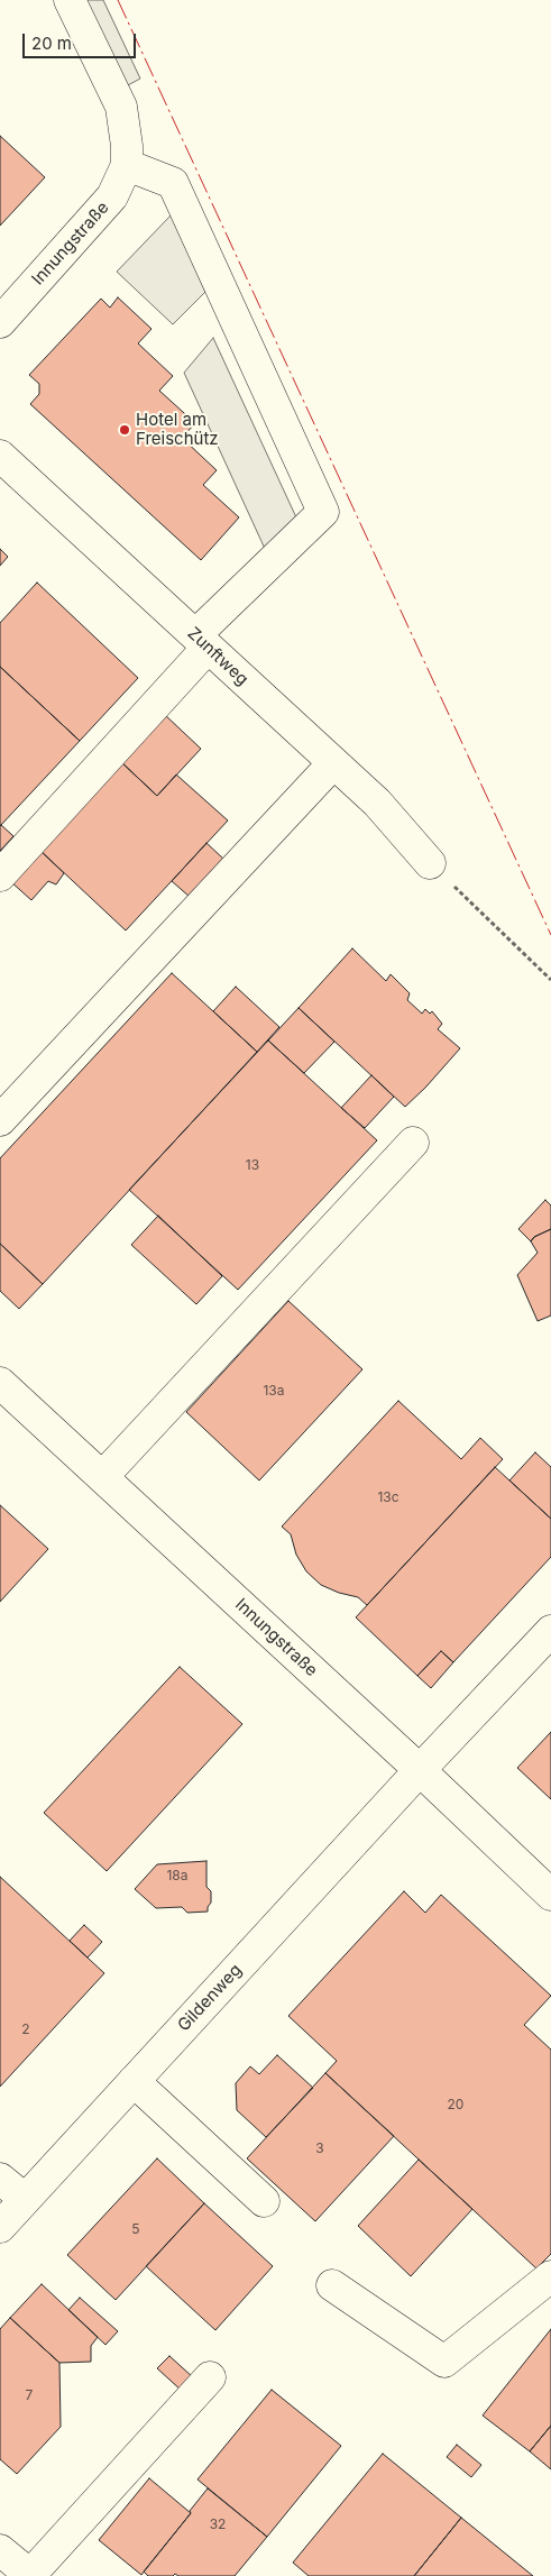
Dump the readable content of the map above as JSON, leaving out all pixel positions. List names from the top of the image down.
{
  "streets": {
    "street": ["Innungstraße", "Zunftweg", "Gildenweg"]
  },
  "crossings": [
    ["Innungstraße", "Gildenweg"]
  ],
  "places": ["Hotel am Freischütz"],
  "house_numbers": [
    "13",
    "13a",
    "13c",
    "18a",
    "2",
    "20",
    "3",
    "5",
    "7",
    "32"
  ],
  "scale_bar": "20 m"
}
